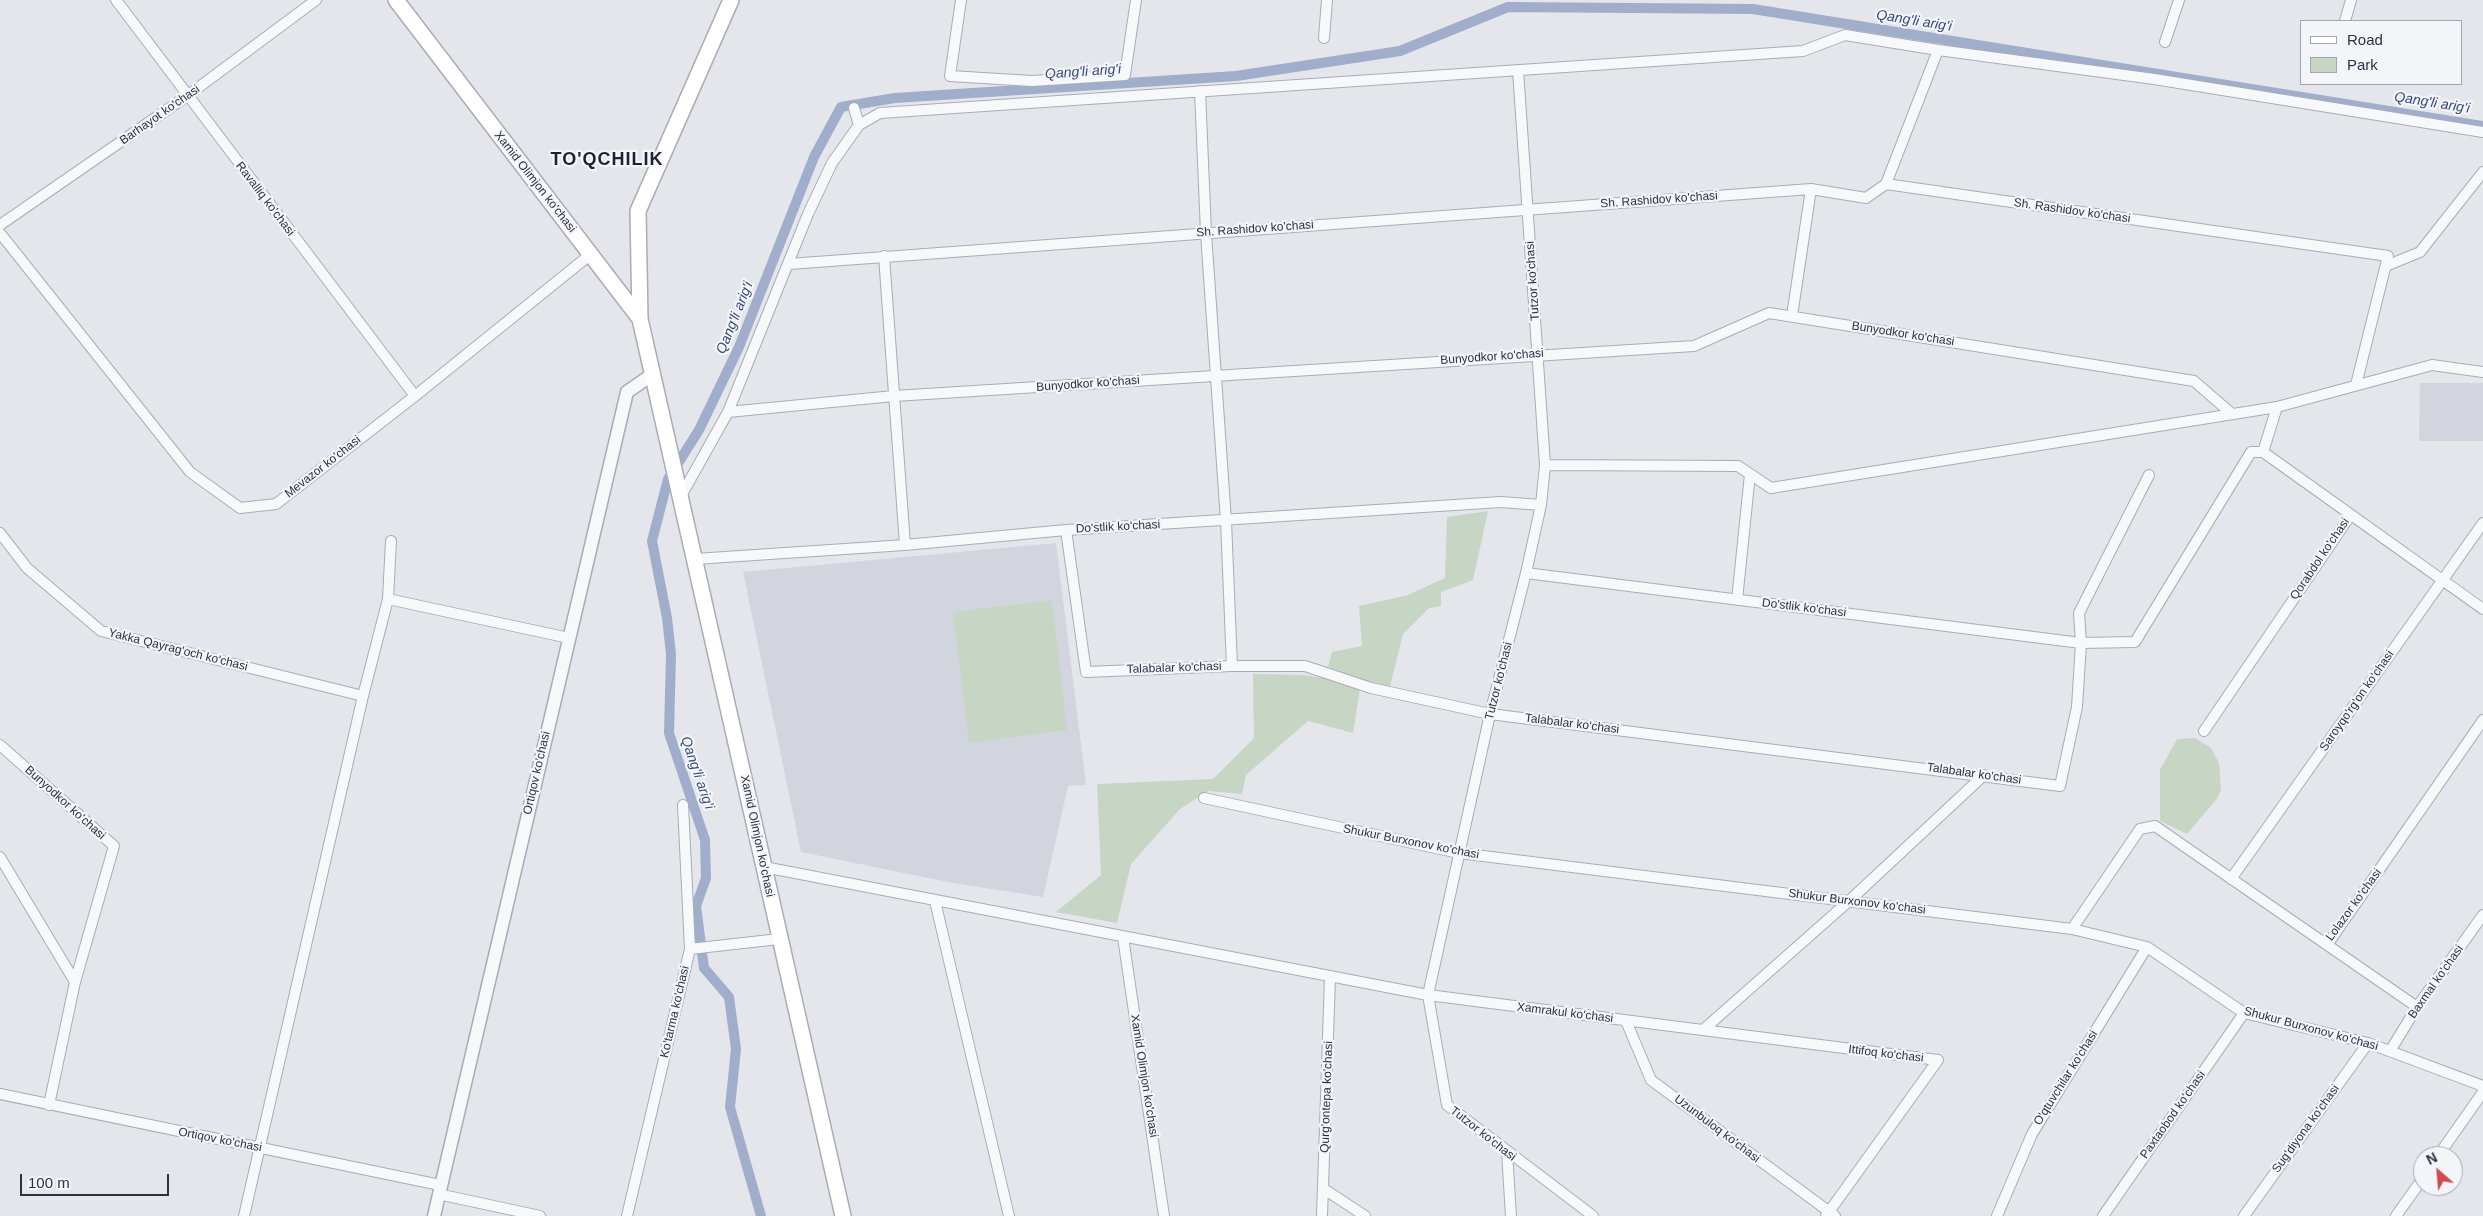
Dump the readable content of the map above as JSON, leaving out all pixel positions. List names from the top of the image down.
{
  "streets": {
    "main road": ["Xamid Olimjon ko'chasi"],
    "street": [
      "Barhayot ko'chasi",
      "Ravalliq ko'chasi",
      "Sh. Rashidov ko'chasi",
      "Tutzor ko'chasi",
      "Bunyodkor ko'chasi",
      "Mevazor ko'chasi",
      "Do'stlik ko'chasi",
      "Qorabdol ko'chasi",
      "Yakka Qayrag'och ko'chasi",
      "Talabalar ko'chasi",
      "Saroyqo'rg'on ko'chasi",
      "Ortiqov ko'chasi",
      "Shukur Burxonov ko'chasi",
      "Lolazor ko'chasi",
      "Baxmal ko'chasi",
      "Ko'tarma ko'chasi",
      "Xamrakul ko'chasi",
      "Ittifoq ko'chasi",
      "O'qtuvchilar ko'chasi",
      "Qurg'ontepa ko'chasi",
      "Paxtaobod ko'chasi",
      "Uzunbuloq ko'chasi",
      "Sug'diyona ko'chasi"
    ]
  },
  "crossings": [
    ["Barhayot ko'chasi", "Ravalliq ko'chasi"],
    ["Xamid Olimjon ko'chasi", "Mevazor ko'chasi"],
    ["Xamid Olimjon ko'chasi", "Do'stlik ko'chasi"],
    ["Xamid Olimjon ko'chasi", "Ortiqov ko'chasi"],
    ["Xamid Olimjon ko'chasi", "Xamrakul ko'chasi"],
    ["Ravalliq ko'chasi", "Mevazor ko'chasi"],
    ["Sh. Rashidov ko'chasi", "Tutzor ko'chasi"],
    ["Tutzor ko'chasi", "Bunyodkor ko'chasi"],
    ["Tutzor ko'chasi", "Do'stlik ko'chasi"],
    ["Tutzor ko'chasi", "Talabalar ko'chasi"],
    ["Tutzor ko'chasi", "Shukur Burxonov ko'chasi"],
    ["Tutzor ko'chasi", "Xamrakul ko'chasi"],
    ["Bunyodkor ko'chasi", "Ortiqov ko'chasi"],
    ["Do'stlik ko'chasi", "Qorabdol ko'chasi"],
    ["Do'stlik ko'chasi", "Talabalar ko'chasi"],
    ["Saroyqo'rg'on ko'chasi", "Lolazor ko'chasi"],
    ["Shukur Burxonov ko'chasi", "Lolazor ko'chasi"],
    ["Shukur Burxonov ko'chasi", "Baxmal ko'chasi"],
    ["Shukur Burxonov ko'chasi", "O'qtuvchilar ko'chasi"],
    ["Shukur Burxonov ko'chasi", "Paxtaobod ko'chasi"],
    ["Shukur Burxonov ko'chasi", "Sug'diyona ko'chasi"],
    ["Xamrakul ko'chasi", "Ittifoq ko'chasi"],
    ["Xamrakul ko'chasi", "Qurg'ontepa ko'chasi"],
    ["Xamrakul ko'chasi", "Uzunbuloq ko'chasi"],
    ["Ittifoq ko'chasi", "Uzunbuloq ko'chasi"]
  ],
  "districts": ["TO'QCHILIK"],
  "water": ["Qang'li arig'i"],
  "legend": ["Road", "Park"],
  "scale_bar": "100 m",
  "north": "top left"
}
